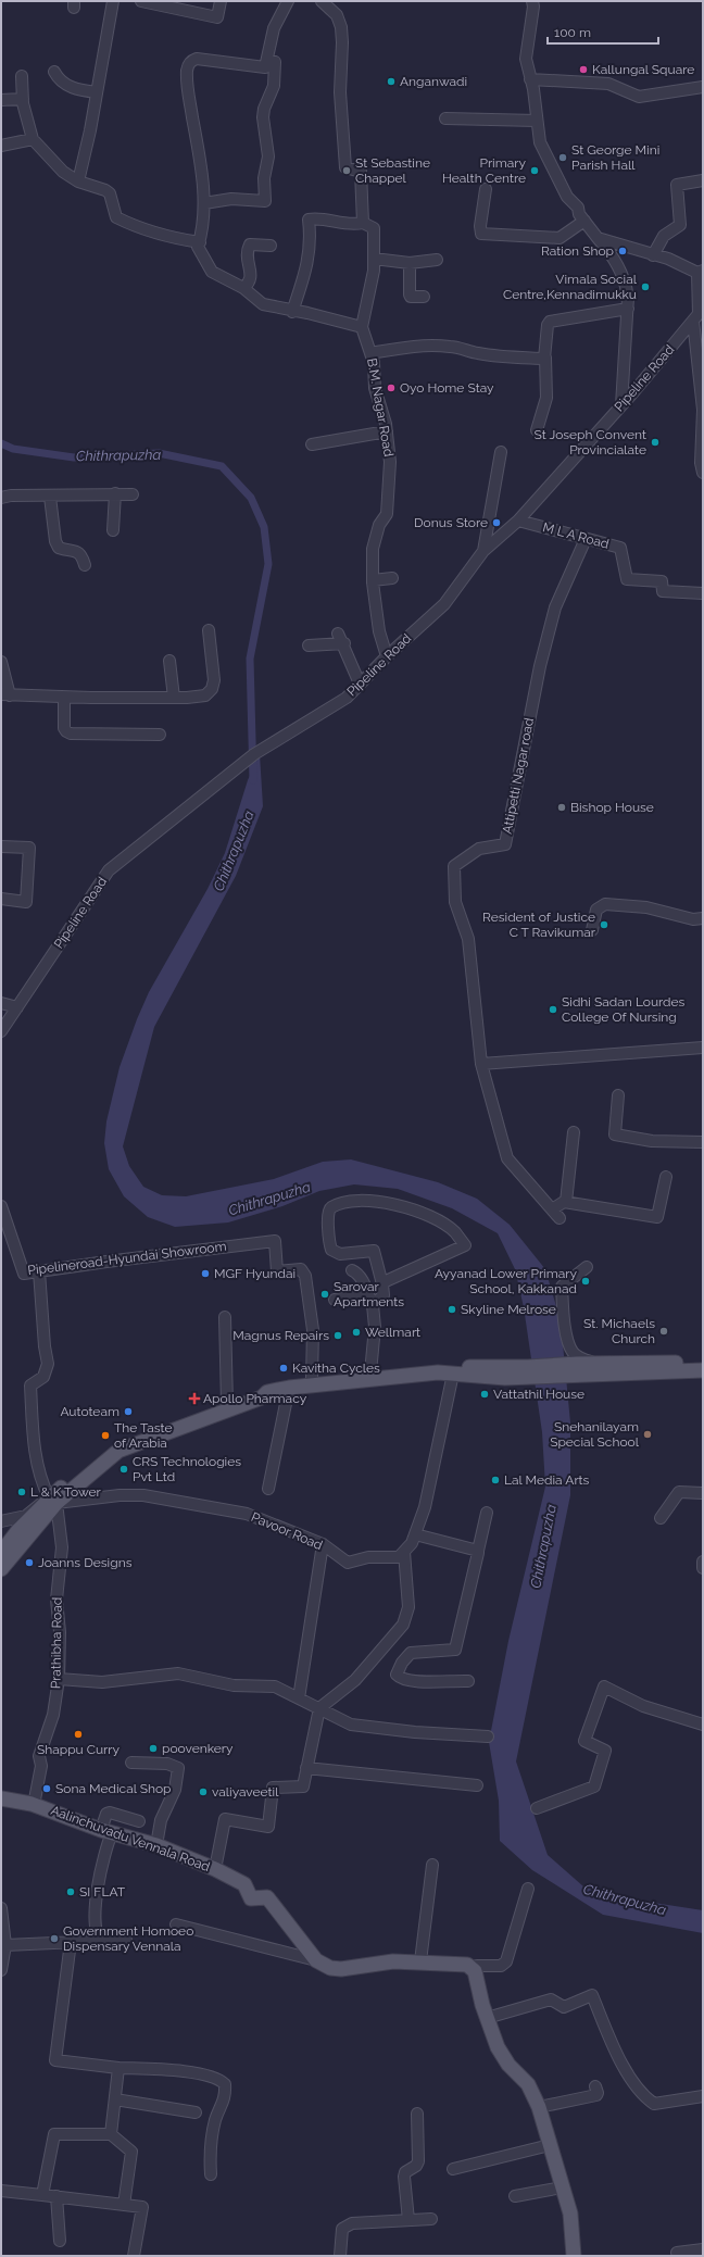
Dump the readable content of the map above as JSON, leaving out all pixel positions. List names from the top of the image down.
{
  "streets": {
    "main road": ["Aalinchuvadu Vennala Road"],
    "street": [
      "Pipeline Road",
      "B.M. Nagar Road",
      "M L A Road",
      "Attipetti Nagar road",
      "Pipelineroad-Hyundai Showroom",
      "Pavoor Road",
      "Prathibha Road"
    ]
  },
  "crossings": [
    ["Pipeline Road", "B.M. Nagar Road"],
    ["Pipeline Road", "M L A Road"],
    ["M L A Road", "Attipetti Nagar road"],
    ["Pipelineroad-Hyundai Showroom", "Prathibha Road"],
    ["Pavoor Road", "Prathibha Road"],
    ["Prathibha Road", "Aalinchuvadu Vennala Road"]
  ],
  "water": ["Chithrapuzha"],
  "places": {
    "other": [
      "Kallungal Square",
      "Anganwadi",
      "St George Mini Parish Hall",
      "St Sebastine Chappel",
      "Primary Health Centre",
      "Ration Shop",
      "Vimala Social Centre,Kennadimukku",
      "Oyo Home Stay",
      "St Joseph Convent Provincialate",
      "Donus Store",
      "Bishop House",
      "Resident of Justice C T Ravikumar",
      "Sidhi Sadan Lourdes College Of Nursing",
      "MGF Hyundai",
      "Ayyanad Lower Primary School, Kakkanad",
      "Sarovar Apartments",
      "Skyline Melrose",
      "St. Michaels Church",
      "Wellmart",
      "Magnus Repairs",
      "Kavitha Cycles",
      "Vattathil House",
      "Autoteam",
      "Snehanilayam Special School",
      "The Taste of Arabia",
      "CRS Technologies Pvt Ltd",
      "Lal Media Arts",
      "L & K Tower",
      "Joanns Designs",
      "Shappu Curry",
      "poovenkery",
      "Sona Medical Shop",
      "valiyaveetil",
      "SI FLAT",
      "Government Homoeo Dispensary Vennala"
    ],
    "health": ["Apollo Pharmacy"]
  },
  "scale_bar": "100 m"
}
